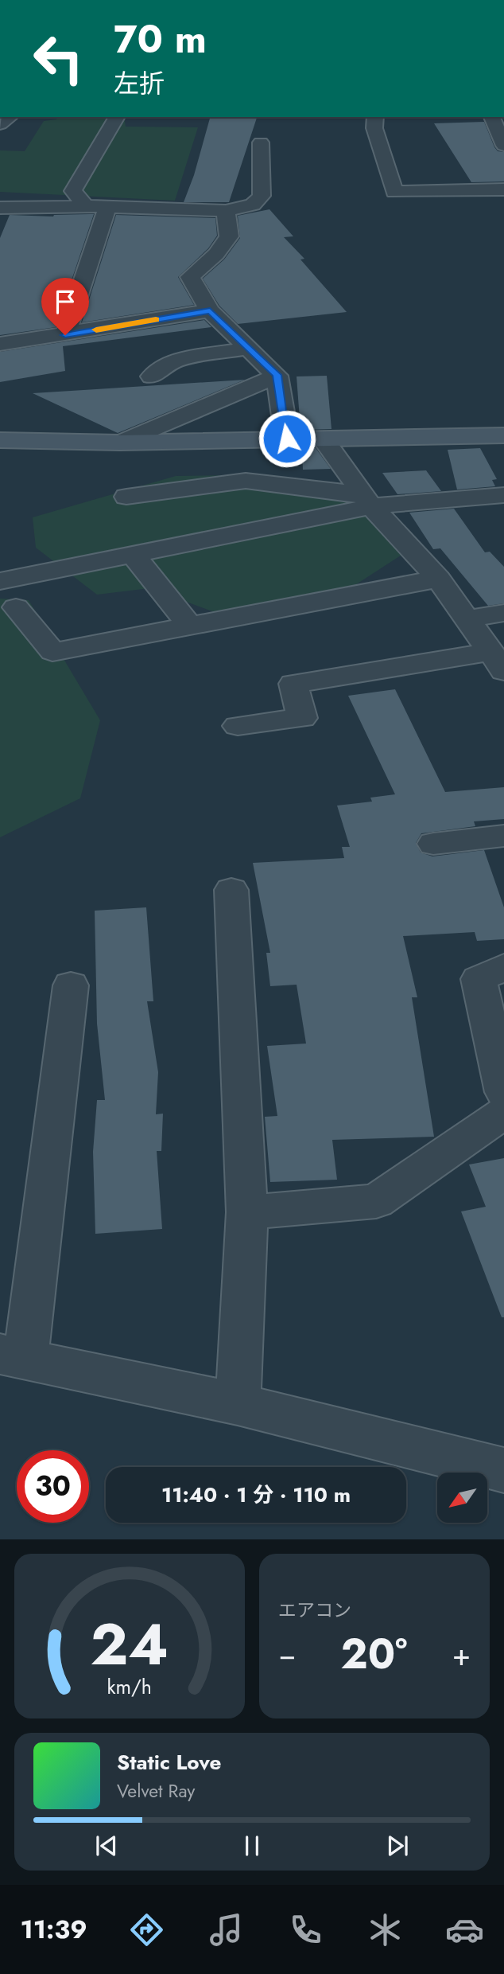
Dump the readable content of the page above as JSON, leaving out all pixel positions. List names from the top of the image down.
{
  "north": "bottom left",
  "page": {
    "turn": ["70 m", "左折"],
    "limit": "30",
    "trip": "11:40 · 1 分 · 110 m",
    "tile": "エアコン",
    "heat": ["−", "20°", "+"],
    "song": ["Static Love", "Velvet Ray"],
    "tabs": "11:39",
    "gauge": ["24", "km/h"]
  }
}
